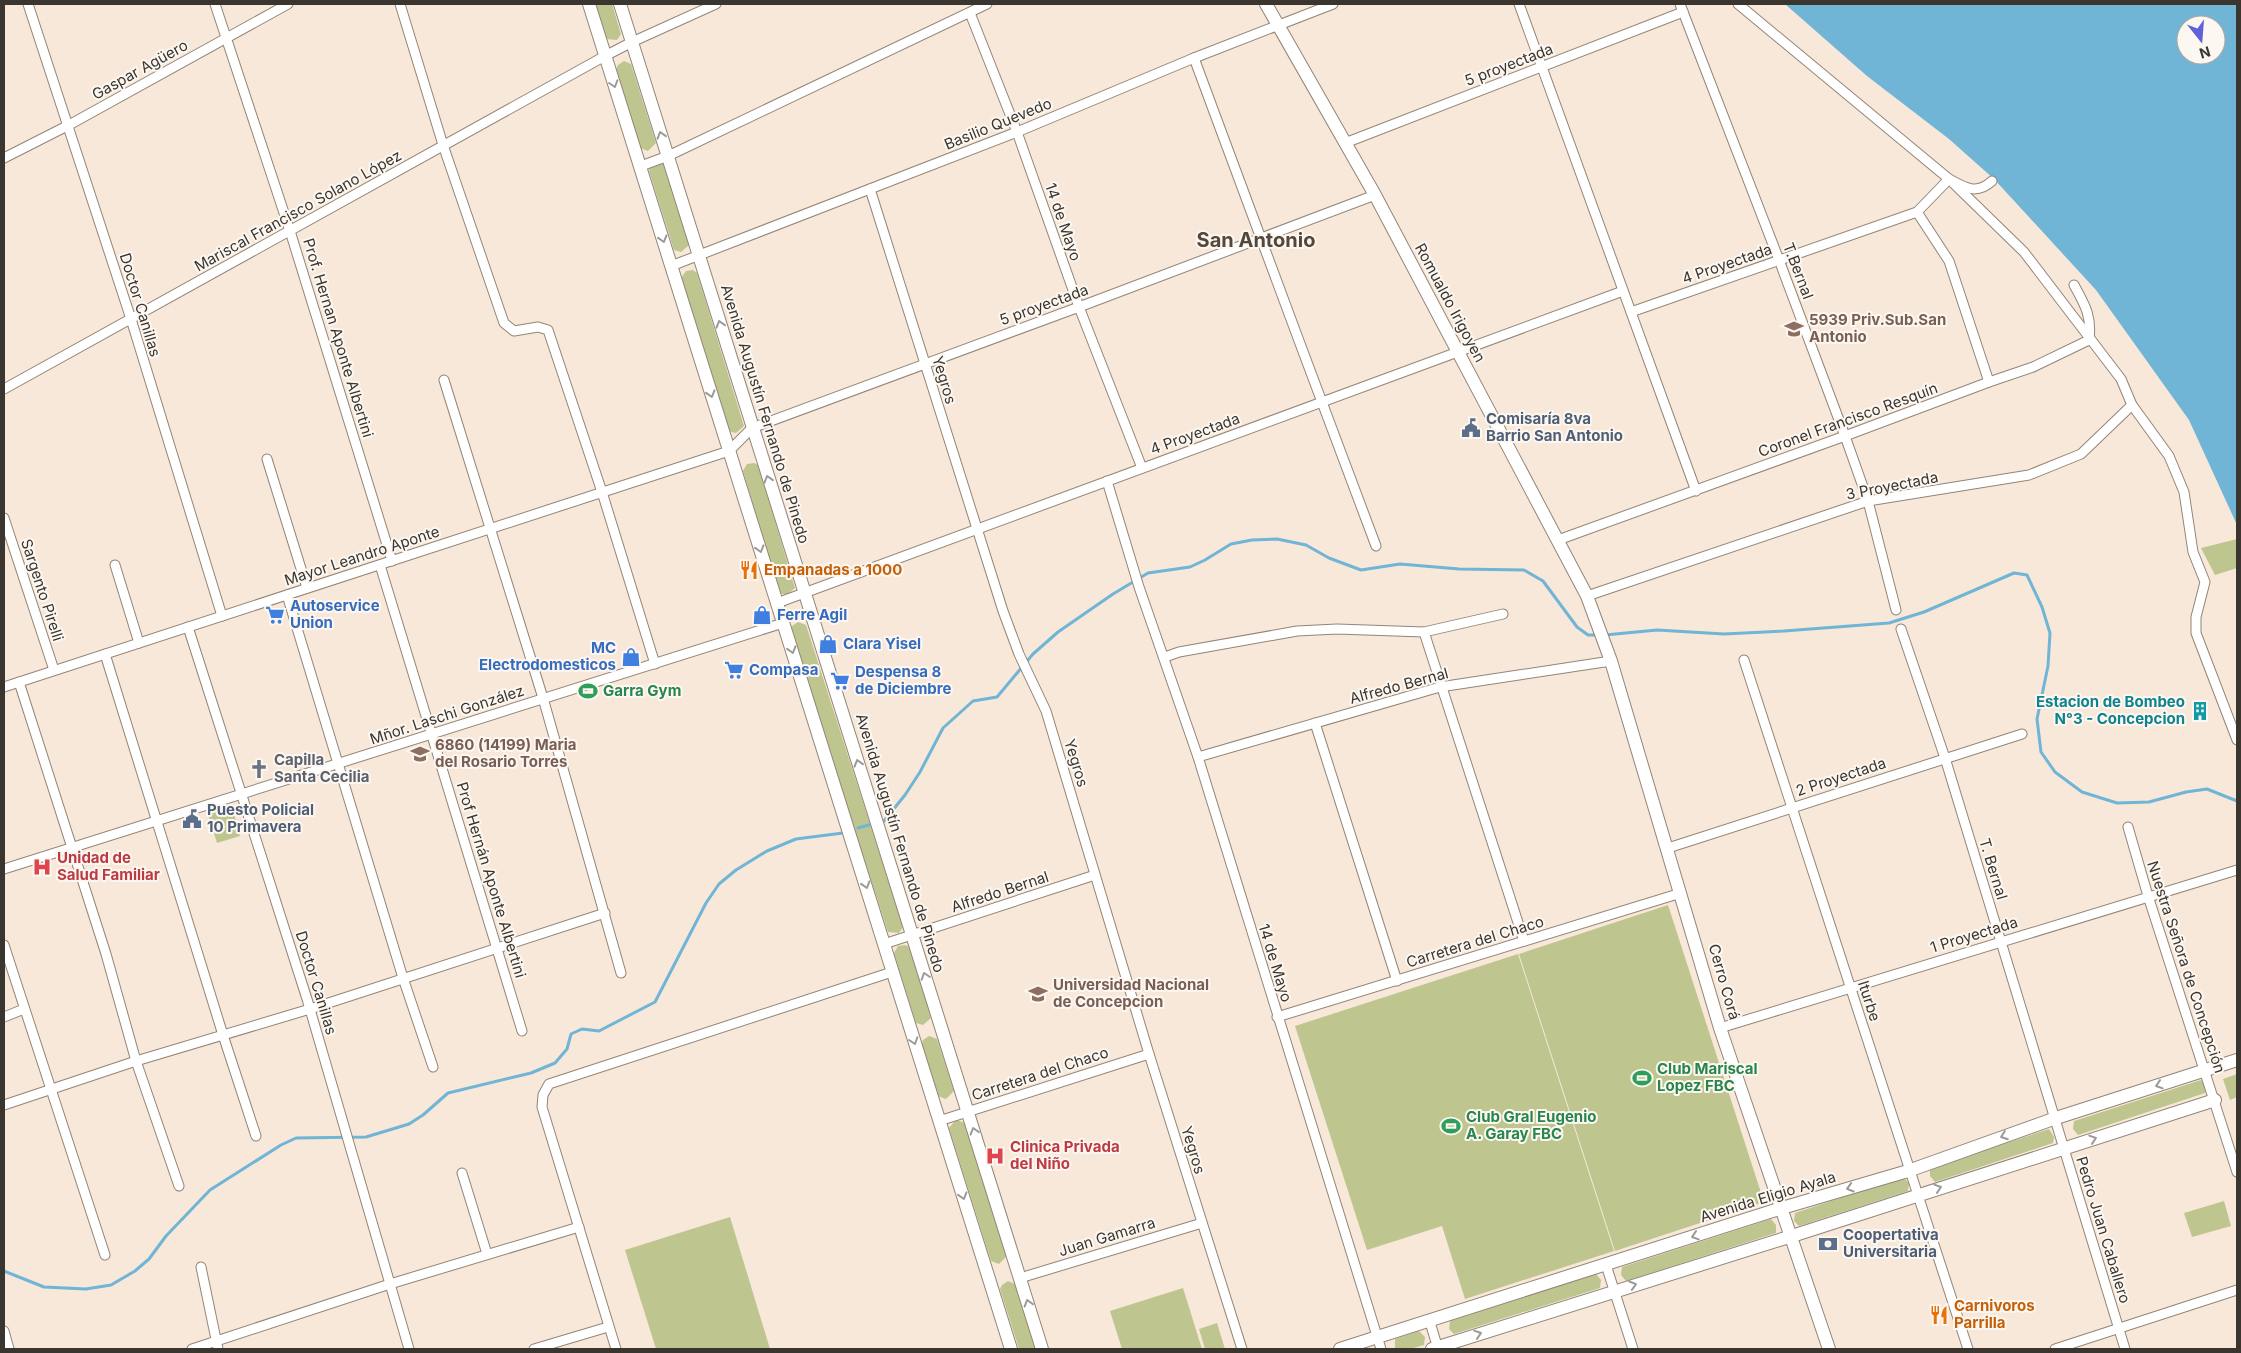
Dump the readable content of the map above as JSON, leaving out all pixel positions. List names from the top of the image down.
{
  "streets": {
    "street": [
      "5 proyectada",
      "Gaspar Agüero",
      "Basilio Quevedo",
      "Mariscal Francisco Solano López",
      "14 de Mayo",
      "4 Proyectada",
      "T.Bernal",
      "Romualdo Irigoyen",
      "Doctor Canillas",
      "Prof. Hernan Aponte Albertini",
      "Yegros",
      "Avenida Augustín Fernando de Pinedo",
      "Coronel Francisco Resquín",
      "3 Proyectada",
      "Mayor Leandro Aponte",
      "Sargento Pirelli",
      "Alfredo Bernal",
      "Mñor. Laschi González",
      "2 Proyectada",
      "T. Bernal",
      "Prof Hernán Aponte Albertini",
      "1 Proyectada",
      "Carretera del Chaco",
      "Nuestra Señora de Concepción",
      "Cerro Corá",
      "Iturbe",
      "Avenida Eligio Ayala",
      "Pedro Juan Caballero",
      "Juan Gamarra"
    ]
  },
  "crossings": [
    ["5 proyectada", "14 de Mayo"],
    ["5 proyectada", "T.Bernal"],
    ["5 proyectada", "Romualdo Irigoyen"],
    ["5 proyectada", "Yegros"],
    ["5 proyectada", "Avenida Augustín Fernando de Pinedo"],
    ["5 proyectada", "Mayor Leandro Aponte"],
    ["Gaspar Agüero", "Doctor Canillas"],
    ["Gaspar Agüero", "Prof. Hernan Aponte Albertini"],
    ["Basilio Quevedo", "14 de Mayo"],
    ["Basilio Quevedo", "Romualdo Irigoyen"],
    ["Basilio Quevedo", "Yegros"],
    ["Basilio Quevedo", "Avenida Augustín Fernando de Pinedo"],
    ["Mariscal Francisco Solano López", "Doctor Canillas"],
    ["Mariscal Francisco Solano López", "Prof. Hernan Aponte Albertini"],
    ["Mariscal Francisco Solano López", "Avenida Augustín Fernando de Pinedo"],
    ["14 de Mayo", "4 Proyectada"],
    ["14 de Mayo", "Alfredo Bernal"],
    ["14 de Mayo", "Carretera del Chaco"],
    ["14 de Mayo", "Avenida Eligio Ayala"],
    ["4 Proyectada", "T.Bernal"],
    ["4 Proyectada", "Romualdo Irigoyen"],
    ["4 Proyectada", "Yegros"],
    ["4 Proyectada", "Avenida Augustín Fernando de Pinedo"],
    ["T.Bernal", "Coronel Francisco Resquín"],
    ["T.Bernal", "3 Proyectada"],
    ["Romualdo Irigoyen", "Coronel Francisco Resquín"],
    ["Romualdo Irigoyen", "3 Proyectada"],
    ["Romualdo Irigoyen", "Cerro Corá"],
    ["Doctor Canillas", "Mayor Leandro Aponte"],
    ["Doctor Canillas", "Mñor. Laschi González"],
    ["Prof. Hernan Aponte Albertini", "Mayor Leandro Aponte"],
    ["Yegros", "Alfredo Bernal"],
    ["Yegros", "Carretera del Chaco"],
    ["Yegros", "Juan Gamarra"],
    ["Avenida Augustín Fernando de Pinedo", "Alfredo Bernal"],
    ["Avenida Augustín Fernando de Pinedo", "Carretera del Chaco"],
    ["Avenida Augustín Fernando de Pinedo", "Juan Gamarra"],
    ["Mayor Leandro Aponte", "Sargento Pirelli"],
    ["Mayor Leandro Aponte", "Prof Hernán Aponte Albertini"],
    ["Alfredo Bernal", "Cerro Corá"],
    ["Mñor. Laschi González", "Prof Hernán Aponte Albertini"],
    ["2 Proyectada", "T. Bernal"],
    ["2 Proyectada", "Cerro Corá"],
    ["2 Proyectada", "Iturbe"],
    ["T. Bernal", "1 Proyectada"],
    ["T. Bernal", "Avenida Eligio Ayala"],
    ["T. Bernal", "Pedro Juan Caballero"],
    ["1 Proyectada", "Nuestra Señora de Concepción"],
    ["1 Proyectada", "Cerro Corá"],
    ["1 Proyectada", "Iturbe"],
    ["Carretera del Chaco", "Cerro Corá"],
    ["Nuestra Señora de Concepción", "Avenida Eligio Ayala"],
    ["Cerro Corá", "Avenida Eligio Ayala"],
    ["Iturbe", "Avenida Eligio Ayala"],
    ["Avenida Eligio Ayala", "Pedro Juan Caballero"]
  ],
  "districts": ["San Antonio"],
  "places": {
    "school or university": ["5939 Priv.Sub.San Antonio", "6860 (14199) Maria del Rosario Torres", "Universidad Nacional de Concepcion"],
    "public building": ["Comisaría 8va Barrio San Antonio", "Puesto Policial 10 Primavera"],
    "restaurant": ["Empanadas a 1000", "Carnivoros Parrilla"],
    "supermarket": ["Autoservice Union", "Compasa", "Despensa 8 de Diciembre"],
    "shop": ["Ferre Agil", "Clara Yisel", "MC Electrodomesticos"],
    "sports": ["Garra Gym", "Club Mariscal Lopez FBC", "Club Gral Eugenio A. Garay FBC"],
    "building": ["Estacion de Bombeo N°3 - Concepcion"],
    "church": ["Capilla Santa Cecilia"],
    "hospital": ["Unidad de Salud Familiar", "Clinica Privada del Niño"],
    "bank": ["Coopertativa Universitaria"]
  },
  "north": "bottom"
}
